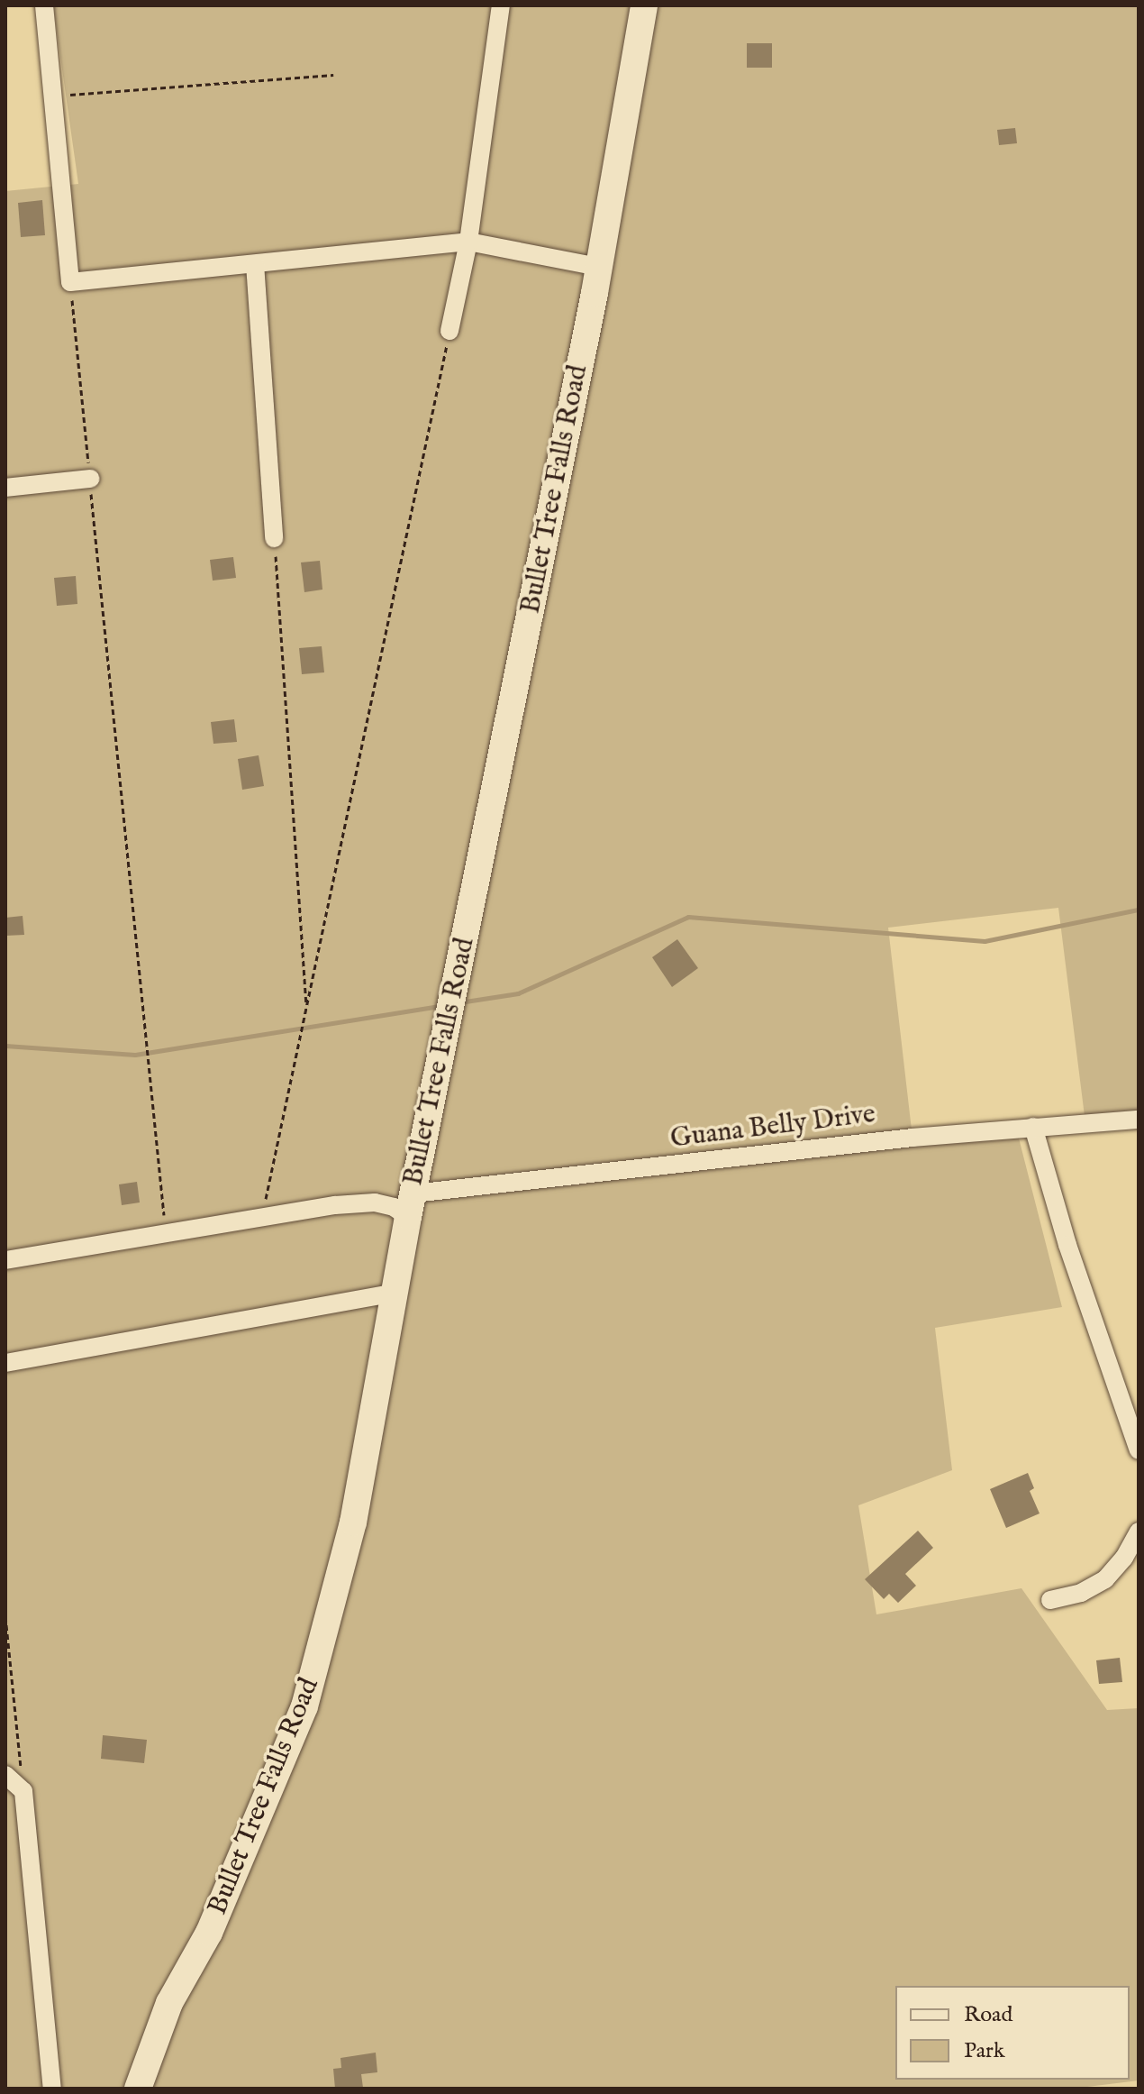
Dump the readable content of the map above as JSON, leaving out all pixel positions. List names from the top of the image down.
{
  "streets": {
    "main road": ["Bullet Tree Falls Road"],
    "street": ["Guana Belly Drive"]
  },
  "crossings": [
    ["Bullet Tree Falls Road", "Guana Belly Drive"]
  ],
  "legend": ["Road", "Park"]
}
